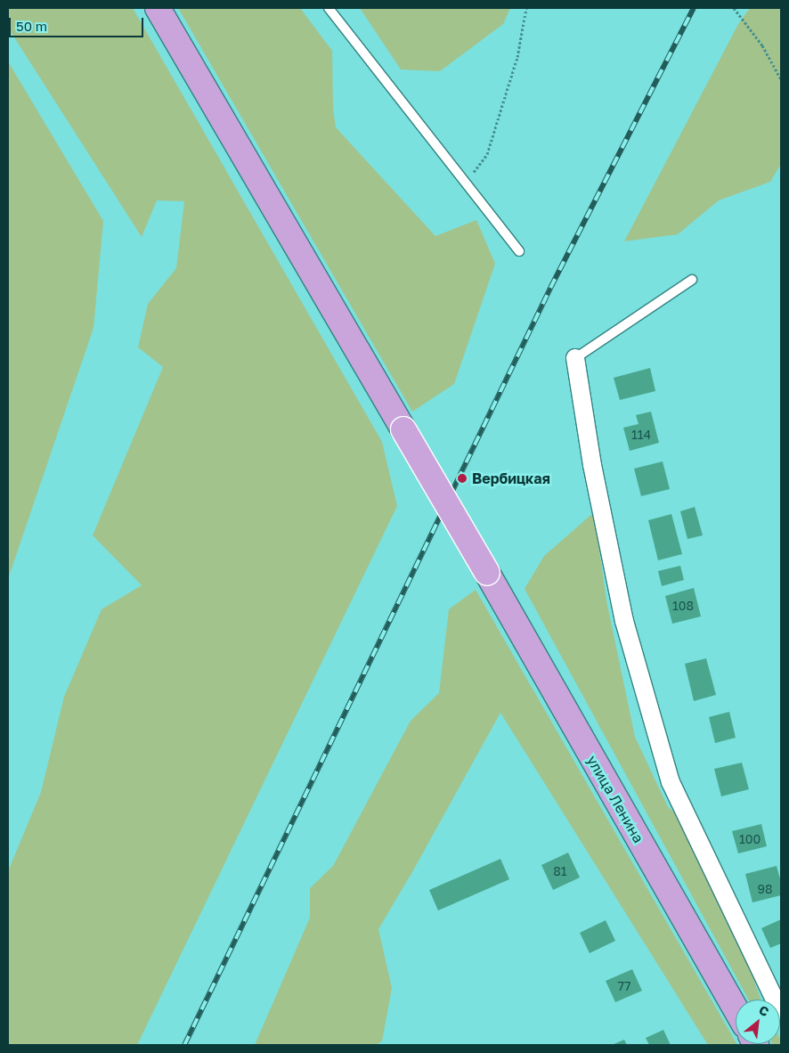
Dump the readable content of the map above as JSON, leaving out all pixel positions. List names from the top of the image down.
{
  "streets": {
    "main road": ["улица Ленина"]
  },
  "places": ["Вербицкая"],
  "house_numbers": [
    "114",
    "108",
    "100",
    "81",
    "98",
    "77"
  ],
  "scale_bar": "50 m",
  "north": "top right"
}
